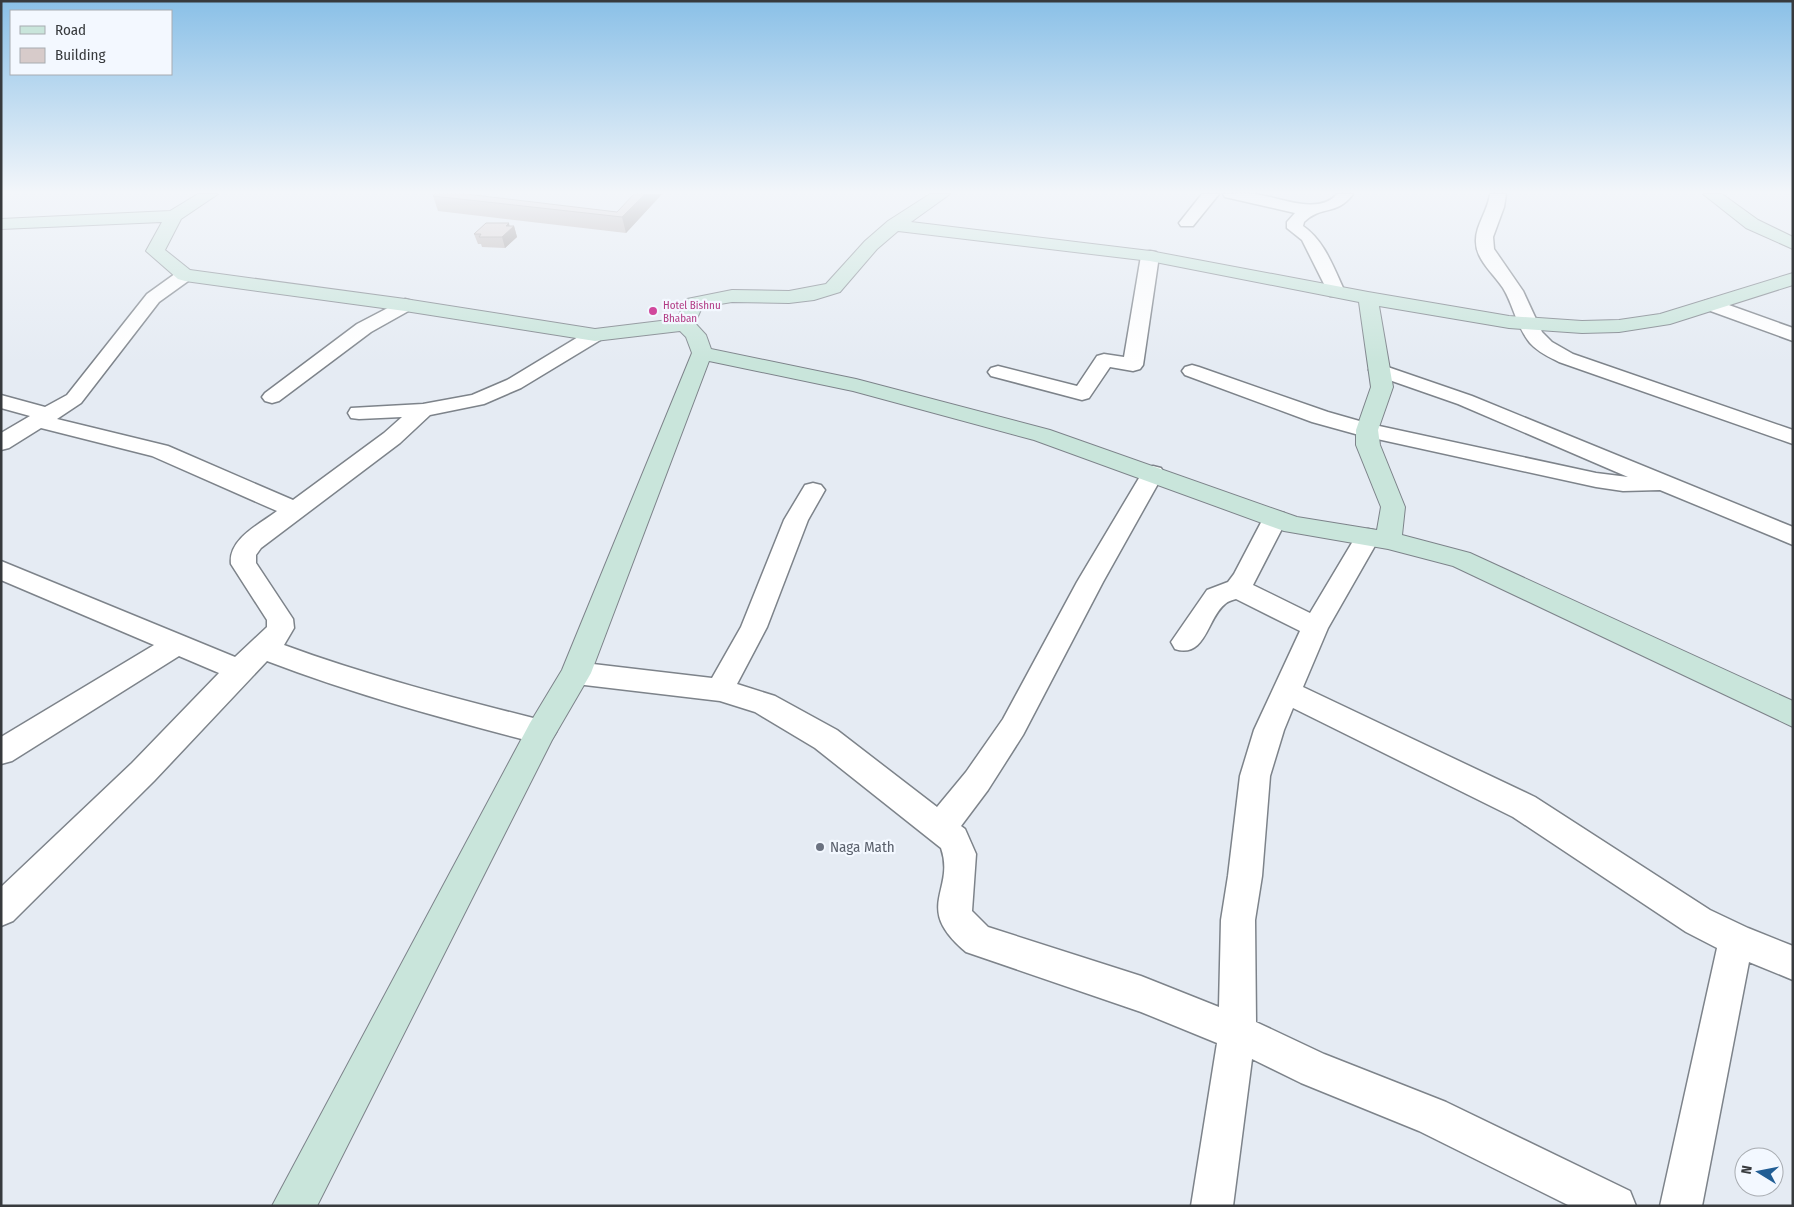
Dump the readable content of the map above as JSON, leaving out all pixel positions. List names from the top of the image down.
{
  "places": ["Hotel Bishnu Bhaban", "Naga Math"],
  "legend": ["Road", "Building"],
  "north": "left"
}
